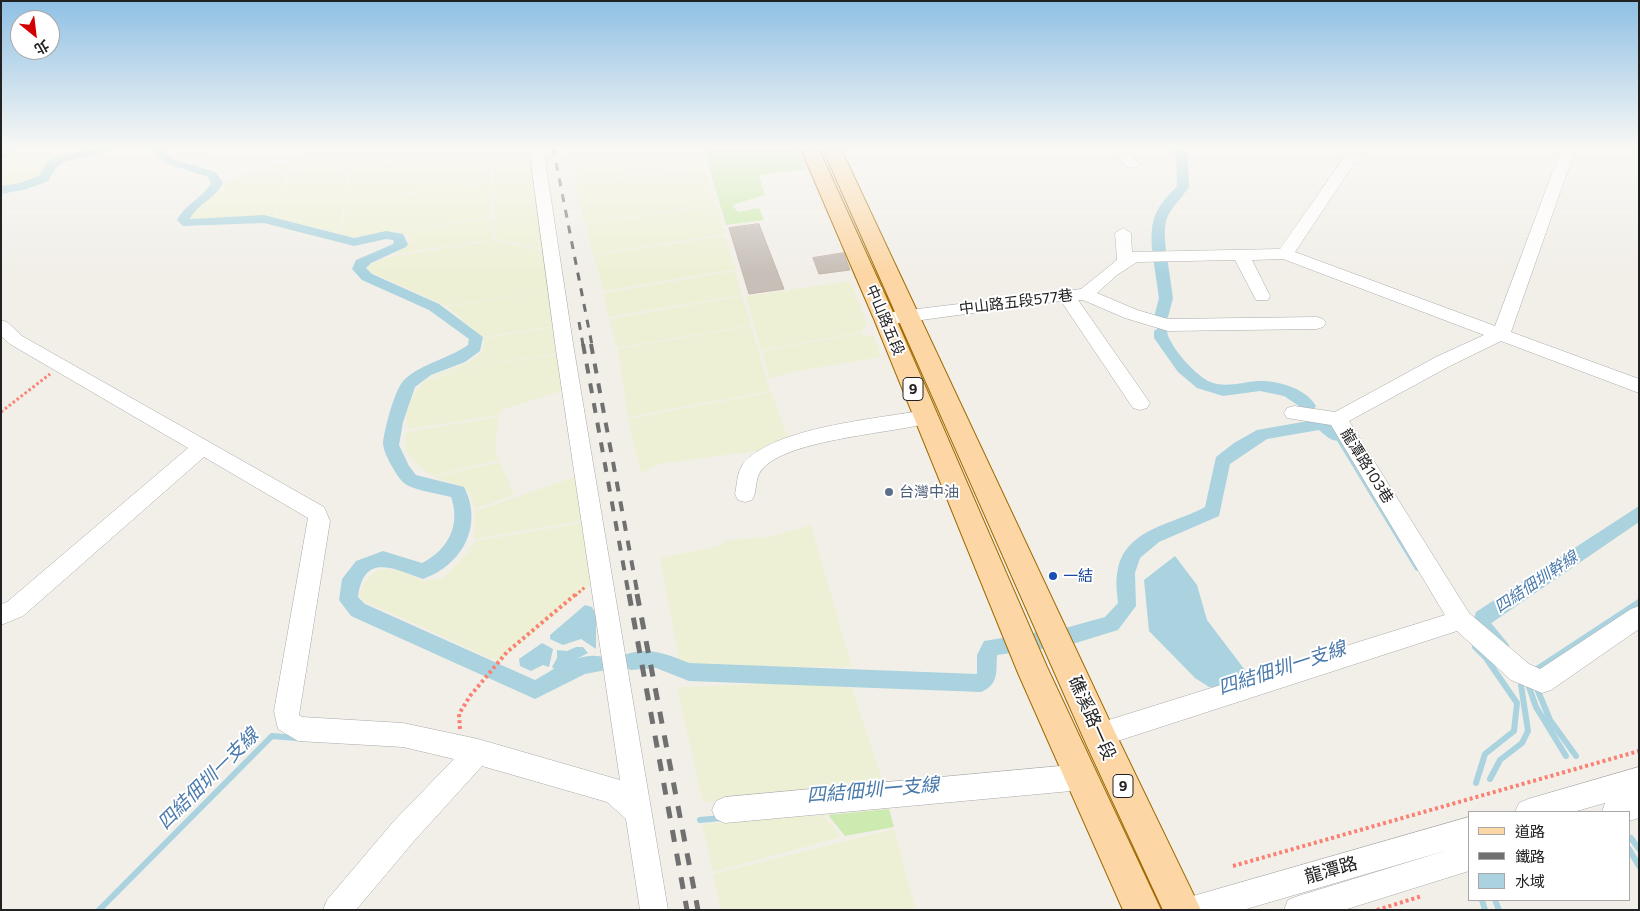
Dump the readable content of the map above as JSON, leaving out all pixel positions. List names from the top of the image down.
{
  "streets": {
    "main road": ["中山路五段", "9", "礁溪路一段"],
    "street": ["中山路五段577巷", "龍潭路103巷", "龍潭路"]
  },
  "crossings": [
    ["中山路五段577巷", "中山路五段"],
    ["中山路五段", "礁溪路一段"]
  ],
  "water": ["四結佃圳幹線", "四結佃圳一支線"],
  "places": ["台灣中油", "一結"],
  "legend": ["道路", "鐵路", "水域"],
  "north": "bottom right"
}
